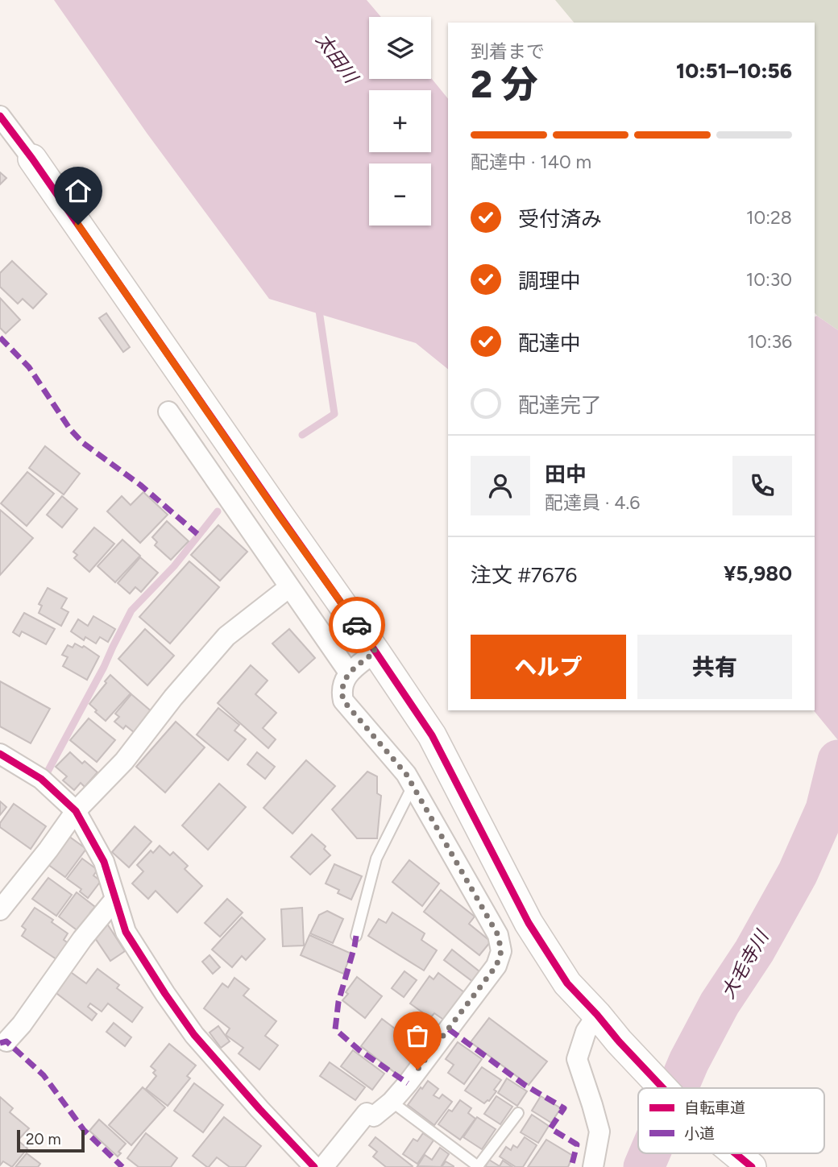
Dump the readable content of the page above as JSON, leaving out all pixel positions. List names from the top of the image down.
{
  "water": ["太田川", "大毛寺川"],
  "legend": ["自転車道", "小道"],
  "scale_bar": "20 m",
  "page": {
    "map_buttons": ["+", "−"],
    "heading": ["2 分", "到着まで", "10:51–10:56"],
    "panel": [
      "田中",
      "配達員 · 4.6",
      "注文 #7676",
      "¥5,980"
    ],
    "bar": "配達中 · 140 m",
    "list": [
      ["受付済み", "10:28"],
      ["調理中", "10:30"],
      ["配達中", "10:36"],
      "配達完了"
    ],
    "buttons": ["ヘルプ", "共有"],
    "scale": "20 m"
  }
}
